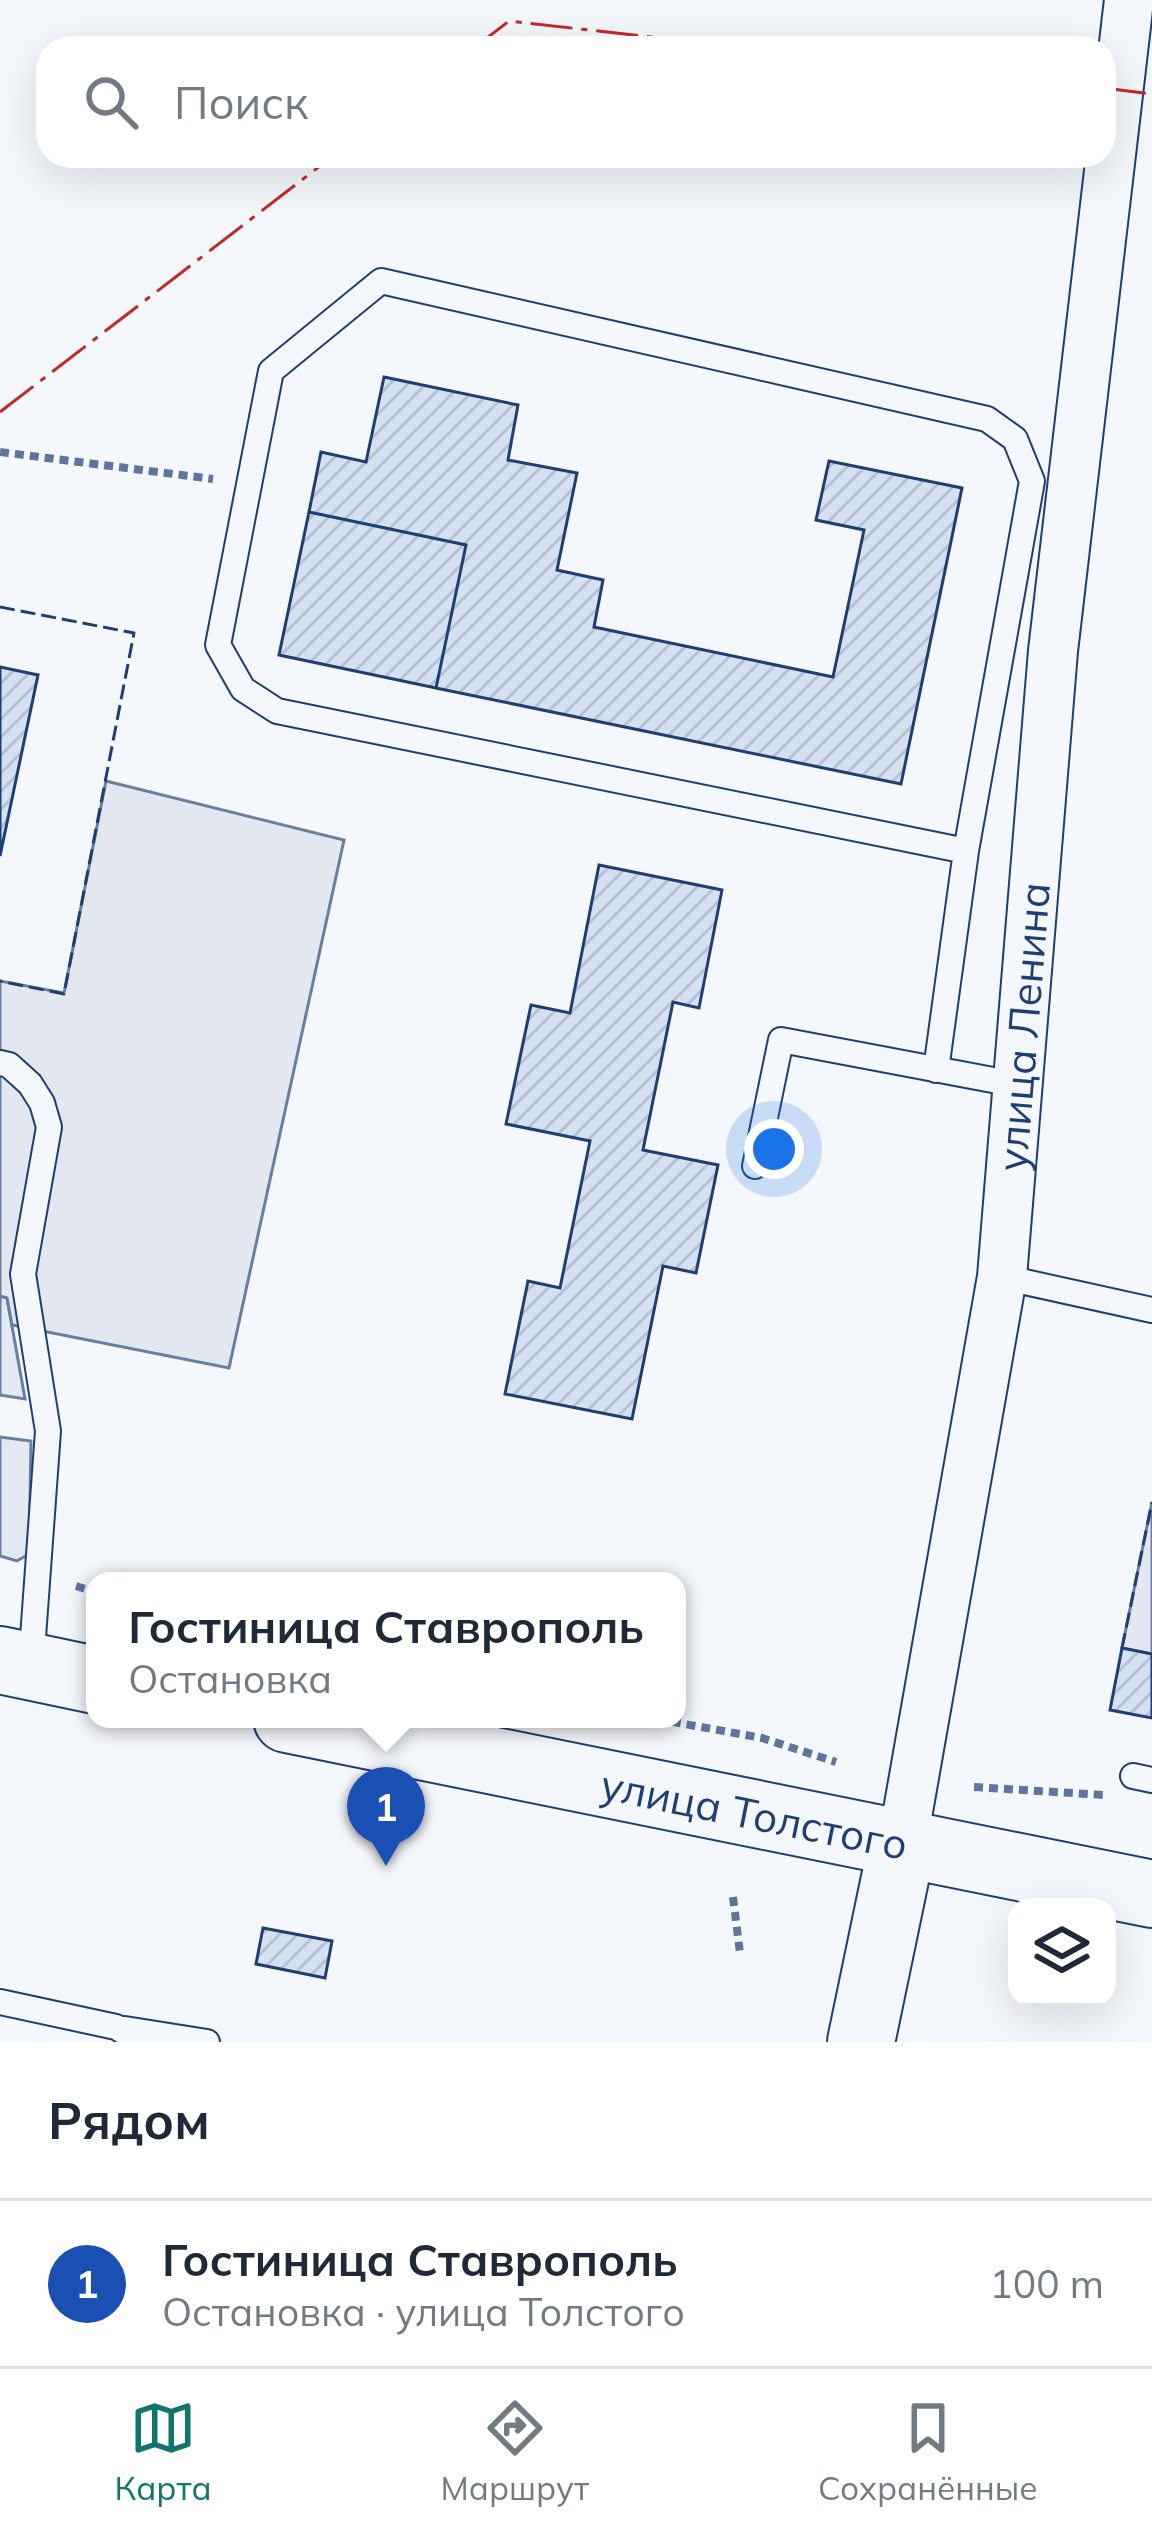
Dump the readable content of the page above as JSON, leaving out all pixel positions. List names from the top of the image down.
{
  "streets": {
    "main road": ["улица Ленина", "улица Толстого"]
  },
  "crossings": [
    ["улица Ленина", "улица Толстого"]
  ],
  "page": {
    "search": "Поиск",
    "popup": ["Гостиница Ставрополь", "Остановка"],
    "pins": "1",
    "heading": "Рядом",
    "list": [
      {
        "mark": "1",
        "name": "Гостиница Ставрополь",
        "note": "Остановка · улица Толстого",
        "value": "100 m"
      }
    ],
    "nav": ["Карта", "Маршрут", "Сохранённые"]
  }
}
